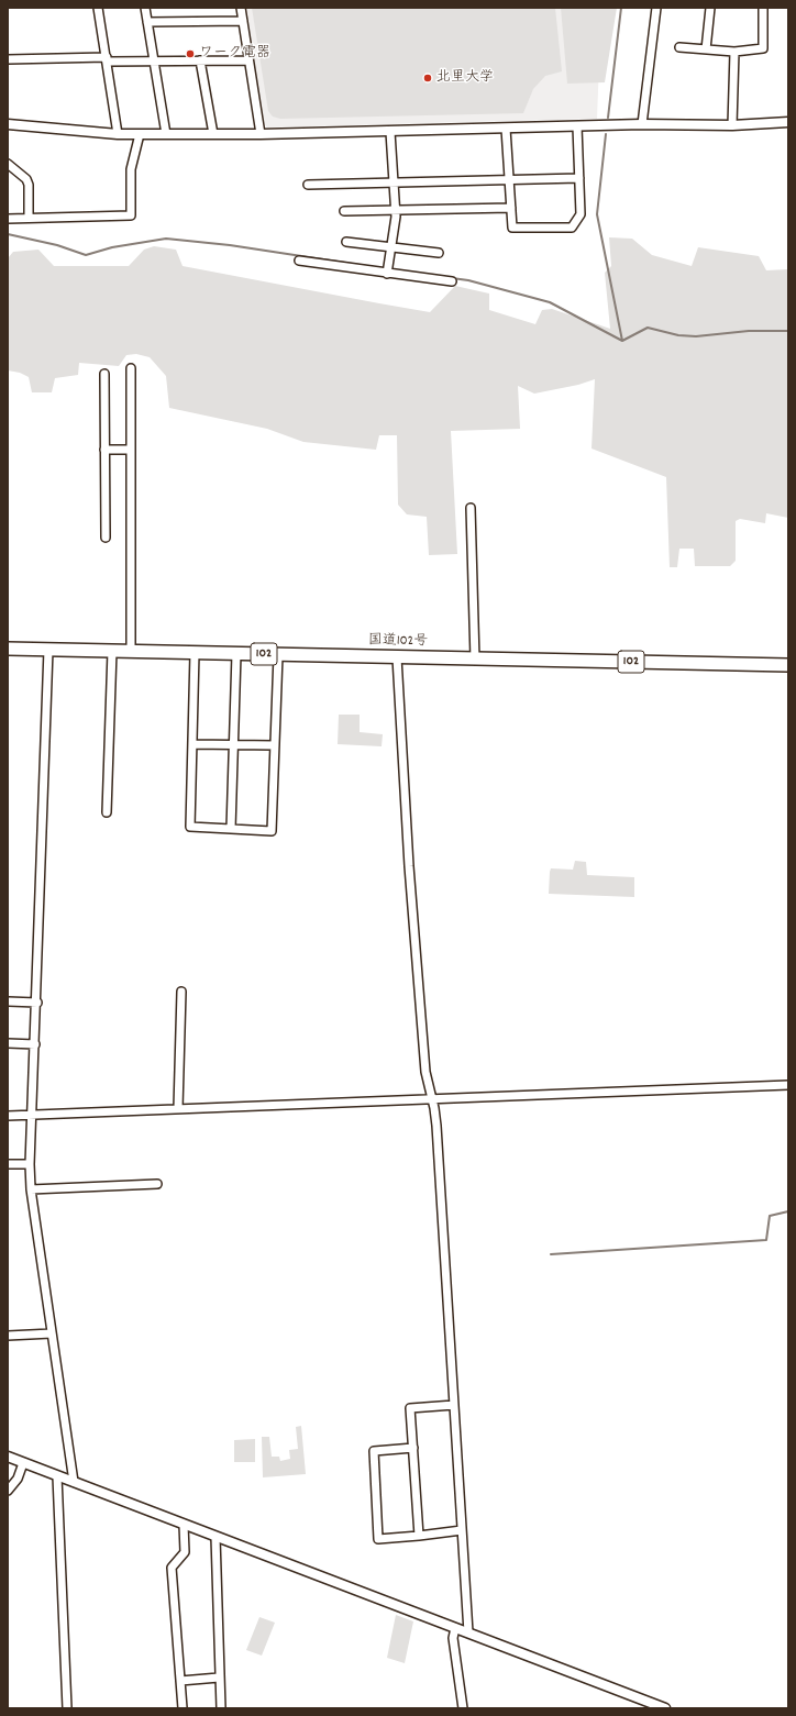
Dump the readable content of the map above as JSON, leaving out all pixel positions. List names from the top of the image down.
{
  "streets": {
    "highway": ["国道102号", "102"]
  },
  "places": ["ワーク電器", "北里大学"]
}
